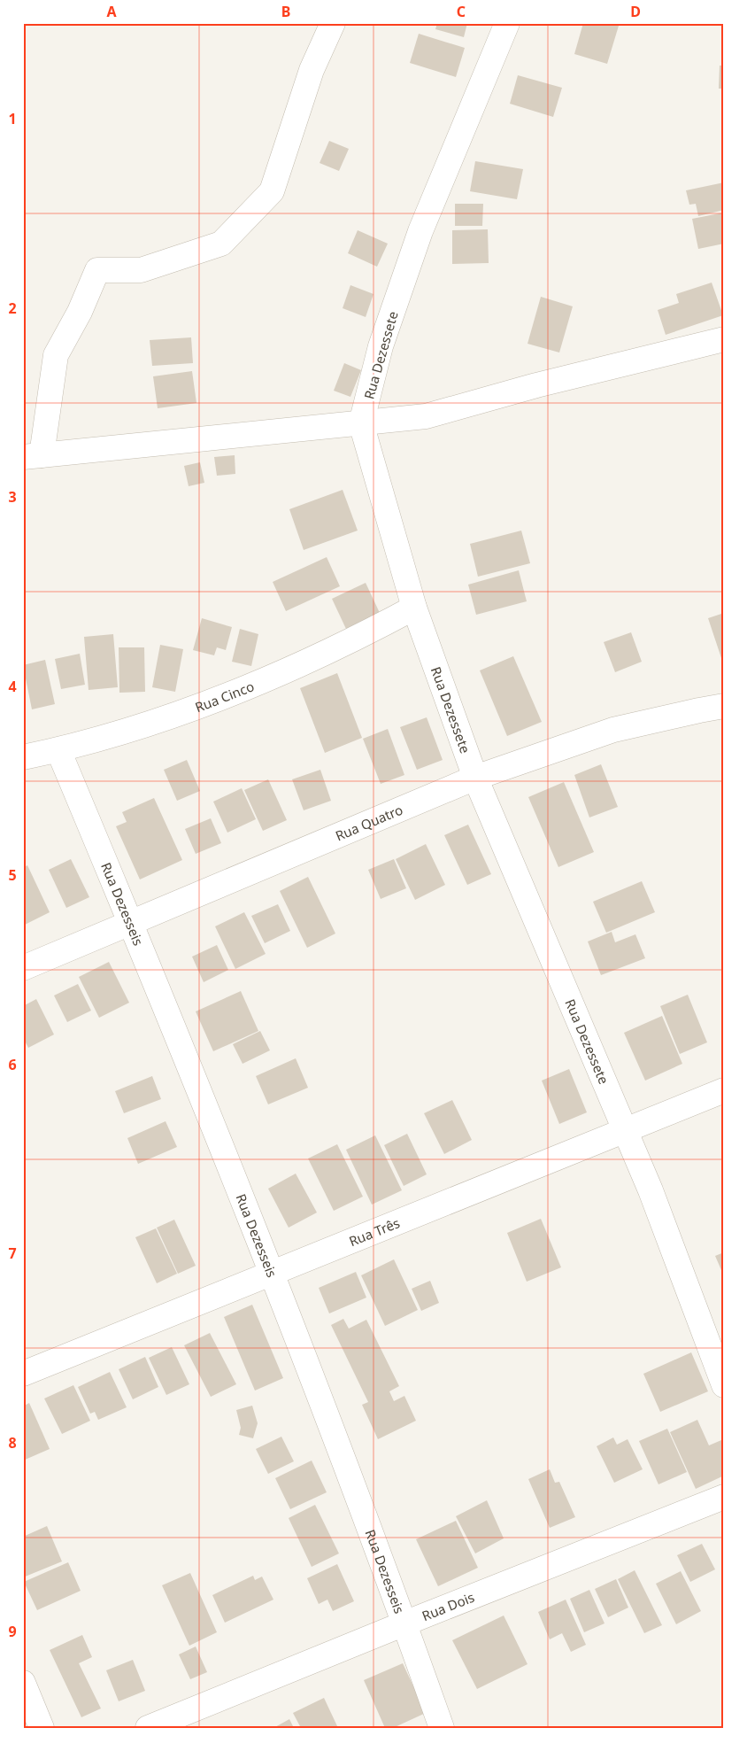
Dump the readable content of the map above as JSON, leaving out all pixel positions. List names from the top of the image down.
{
  "streets": {
    "street": [
      "Rua Dezessete",
      "Rua Cinco",
      "Rua Quatro",
      "Rua Dezesseis",
      "Rua Três",
      "Rua Dois"
    ]
  },
  "crossings": [
    ["Rua Dezessete", "Rua Cinco"],
    ["Rua Dezessete", "Rua Quatro"],
    ["Rua Dezessete", "Rua Três"],
    ["Rua Cinco", "Rua Dezesseis"],
    ["Rua Quatro", "Rua Dezesseis"],
    ["Rua Dezesseis", "Rua Três"],
    ["Rua Dezesseis", "Rua Dois"]
  ],
  "grid": {
    "columns": [
      "A",
      "B",
      "C",
      "D"
    ],
    "rows": [
      "1",
      "2",
      "3",
      "4",
      "5",
      "6",
      "7",
      "8",
      "9"
    ]
  }
}
